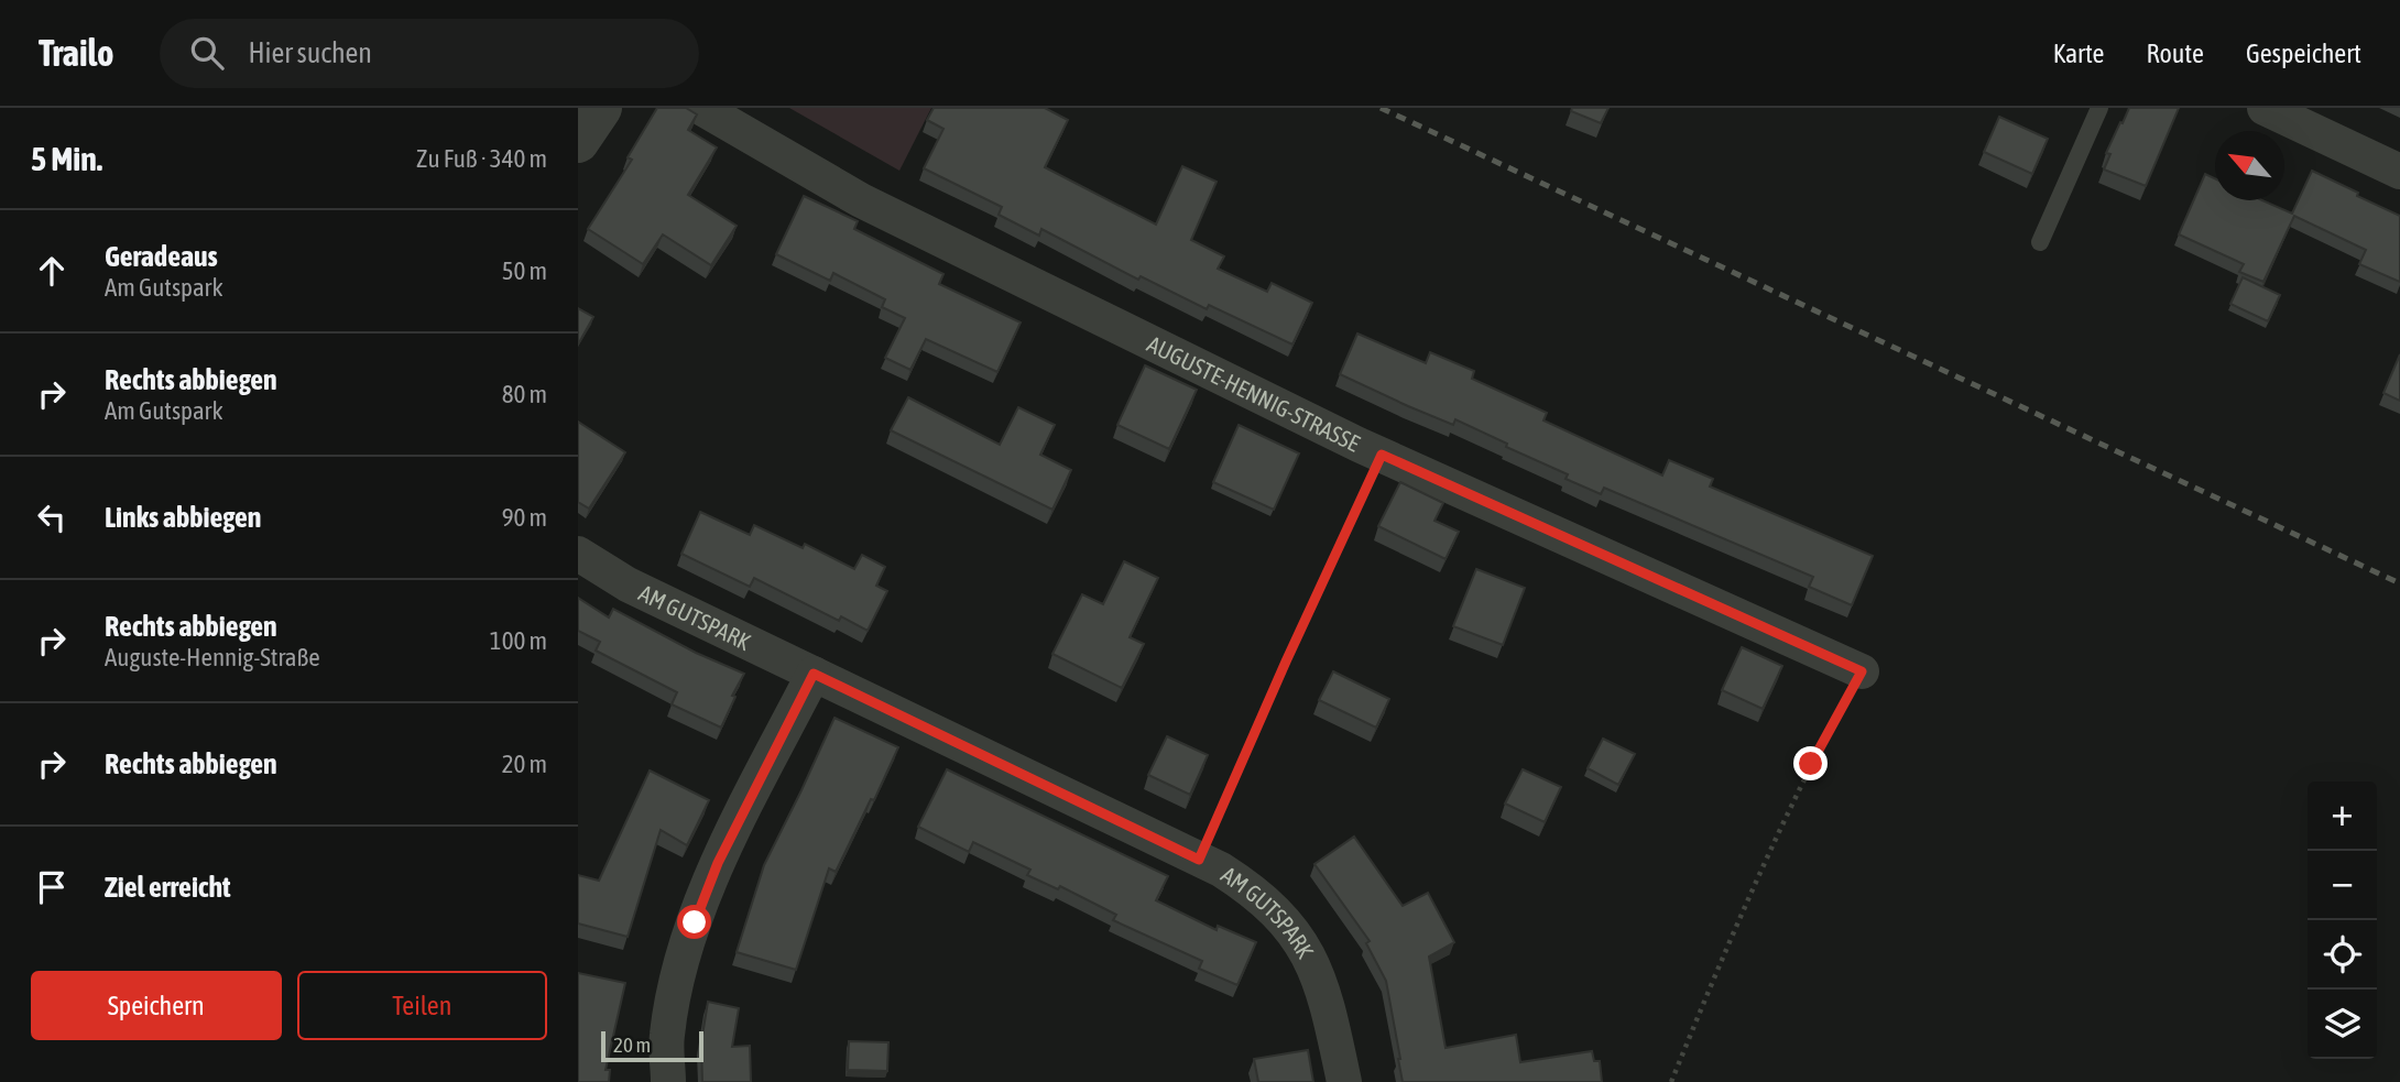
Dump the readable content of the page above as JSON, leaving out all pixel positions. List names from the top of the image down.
{
  "streets": {
    "street": ["AUGUSTE-HENNIG-STRASSE", "AM GUTSPARK"]
  },
  "scale_bar": "20 m",
  "north": "top left",
  "page": {
    "header": "Trailo",
    "search": "Hier suchen",
    "nav": ["Karte", "Route", "Gespeichert"],
    "heading": ["5 Min.", "Zu Fuß · 340 m"],
    "list": [
      ["Geradeaus", "Am Gutspark", "50 m"],
      ["Rechts abbiegen", "Am Gutspark", "80 m"],
      ["Links abbiegen", "90 m"],
      ["Rechts abbiegen", "Auguste-Hennig-Straße", "100 m"],
      ["Rechts abbiegen", "20 m"],
      "Ziel erreicht"
    ],
    "map_buttons": ["+", "−"],
    "buttons": ["Speichern", "Teilen"],
    "scale": "20 m"
  }
}
